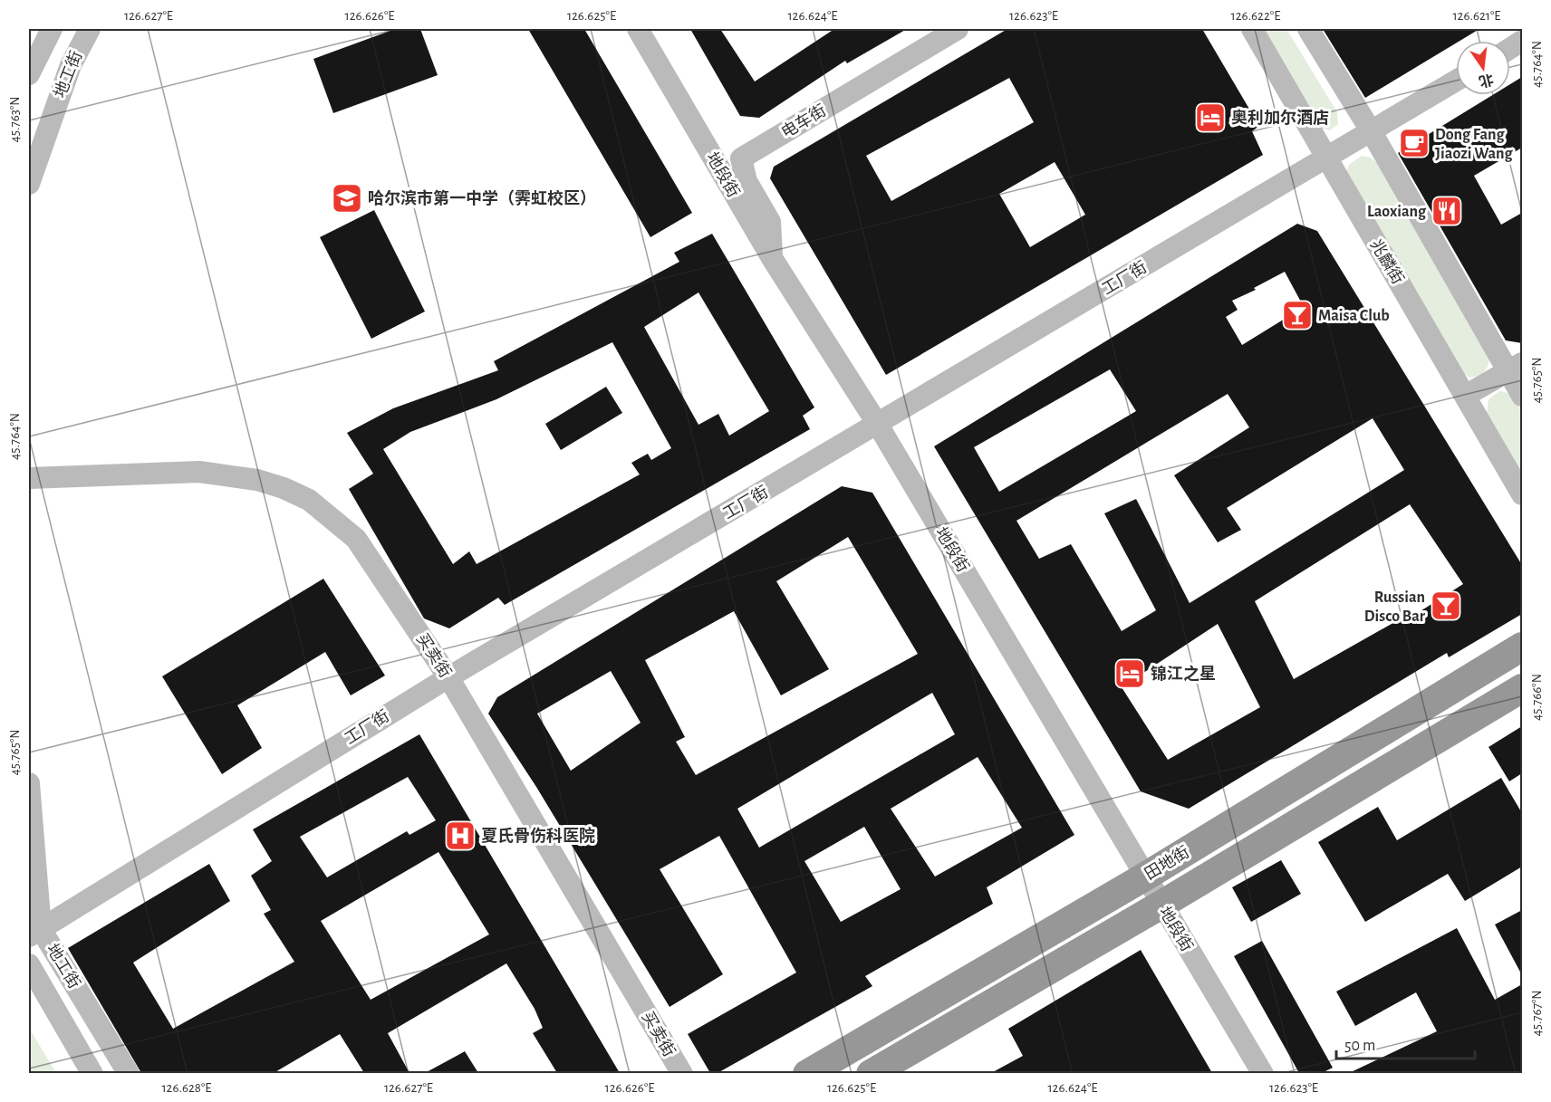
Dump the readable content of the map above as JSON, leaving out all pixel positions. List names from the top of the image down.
{
  "streets": {
    "highway": ["田地街"],
    "main road": [
      "地工街",
      "电车街",
      "地段街",
      "兆麟街",
      "工厂街",
      "买卖街"
    ]
  },
  "crossings": [
    ["地工街", "工厂街"],
    ["电车街", "地段街"],
    ["地段街", "工厂街"],
    ["地段街", "田地街"],
    ["兆麟街", "工厂街"],
    ["工厂街", "买卖街"]
  ],
  "places": {
    "hotel": ["奥利加尔酒店", "锦江之星"],
    "cafe": ["Dong Fang Jiaozi Wang"],
    "school or university": ["哈尔滨市第一中学（霁虹校区）"],
    "restaurant": ["Laoxiang"],
    "bar": ["Maisa Club", "Russian Disco Bar"],
    "hospital": ["夏氏骨伤科医院"]
  },
  "scale_bar": "50 m",
  "north": "bottom",
  "coordinates": [
    "126.627°E",
    "126.626°E",
    "126.625°E",
    "126.624°E",
    "126.623°E",
    "126.622°E",
    "126.621°E",
    "45.764°N",
    "45.763°N",
    "45.765°N",
    "45.766°N",
    "45.767°N",
    "126.628°E"
  ]
}
